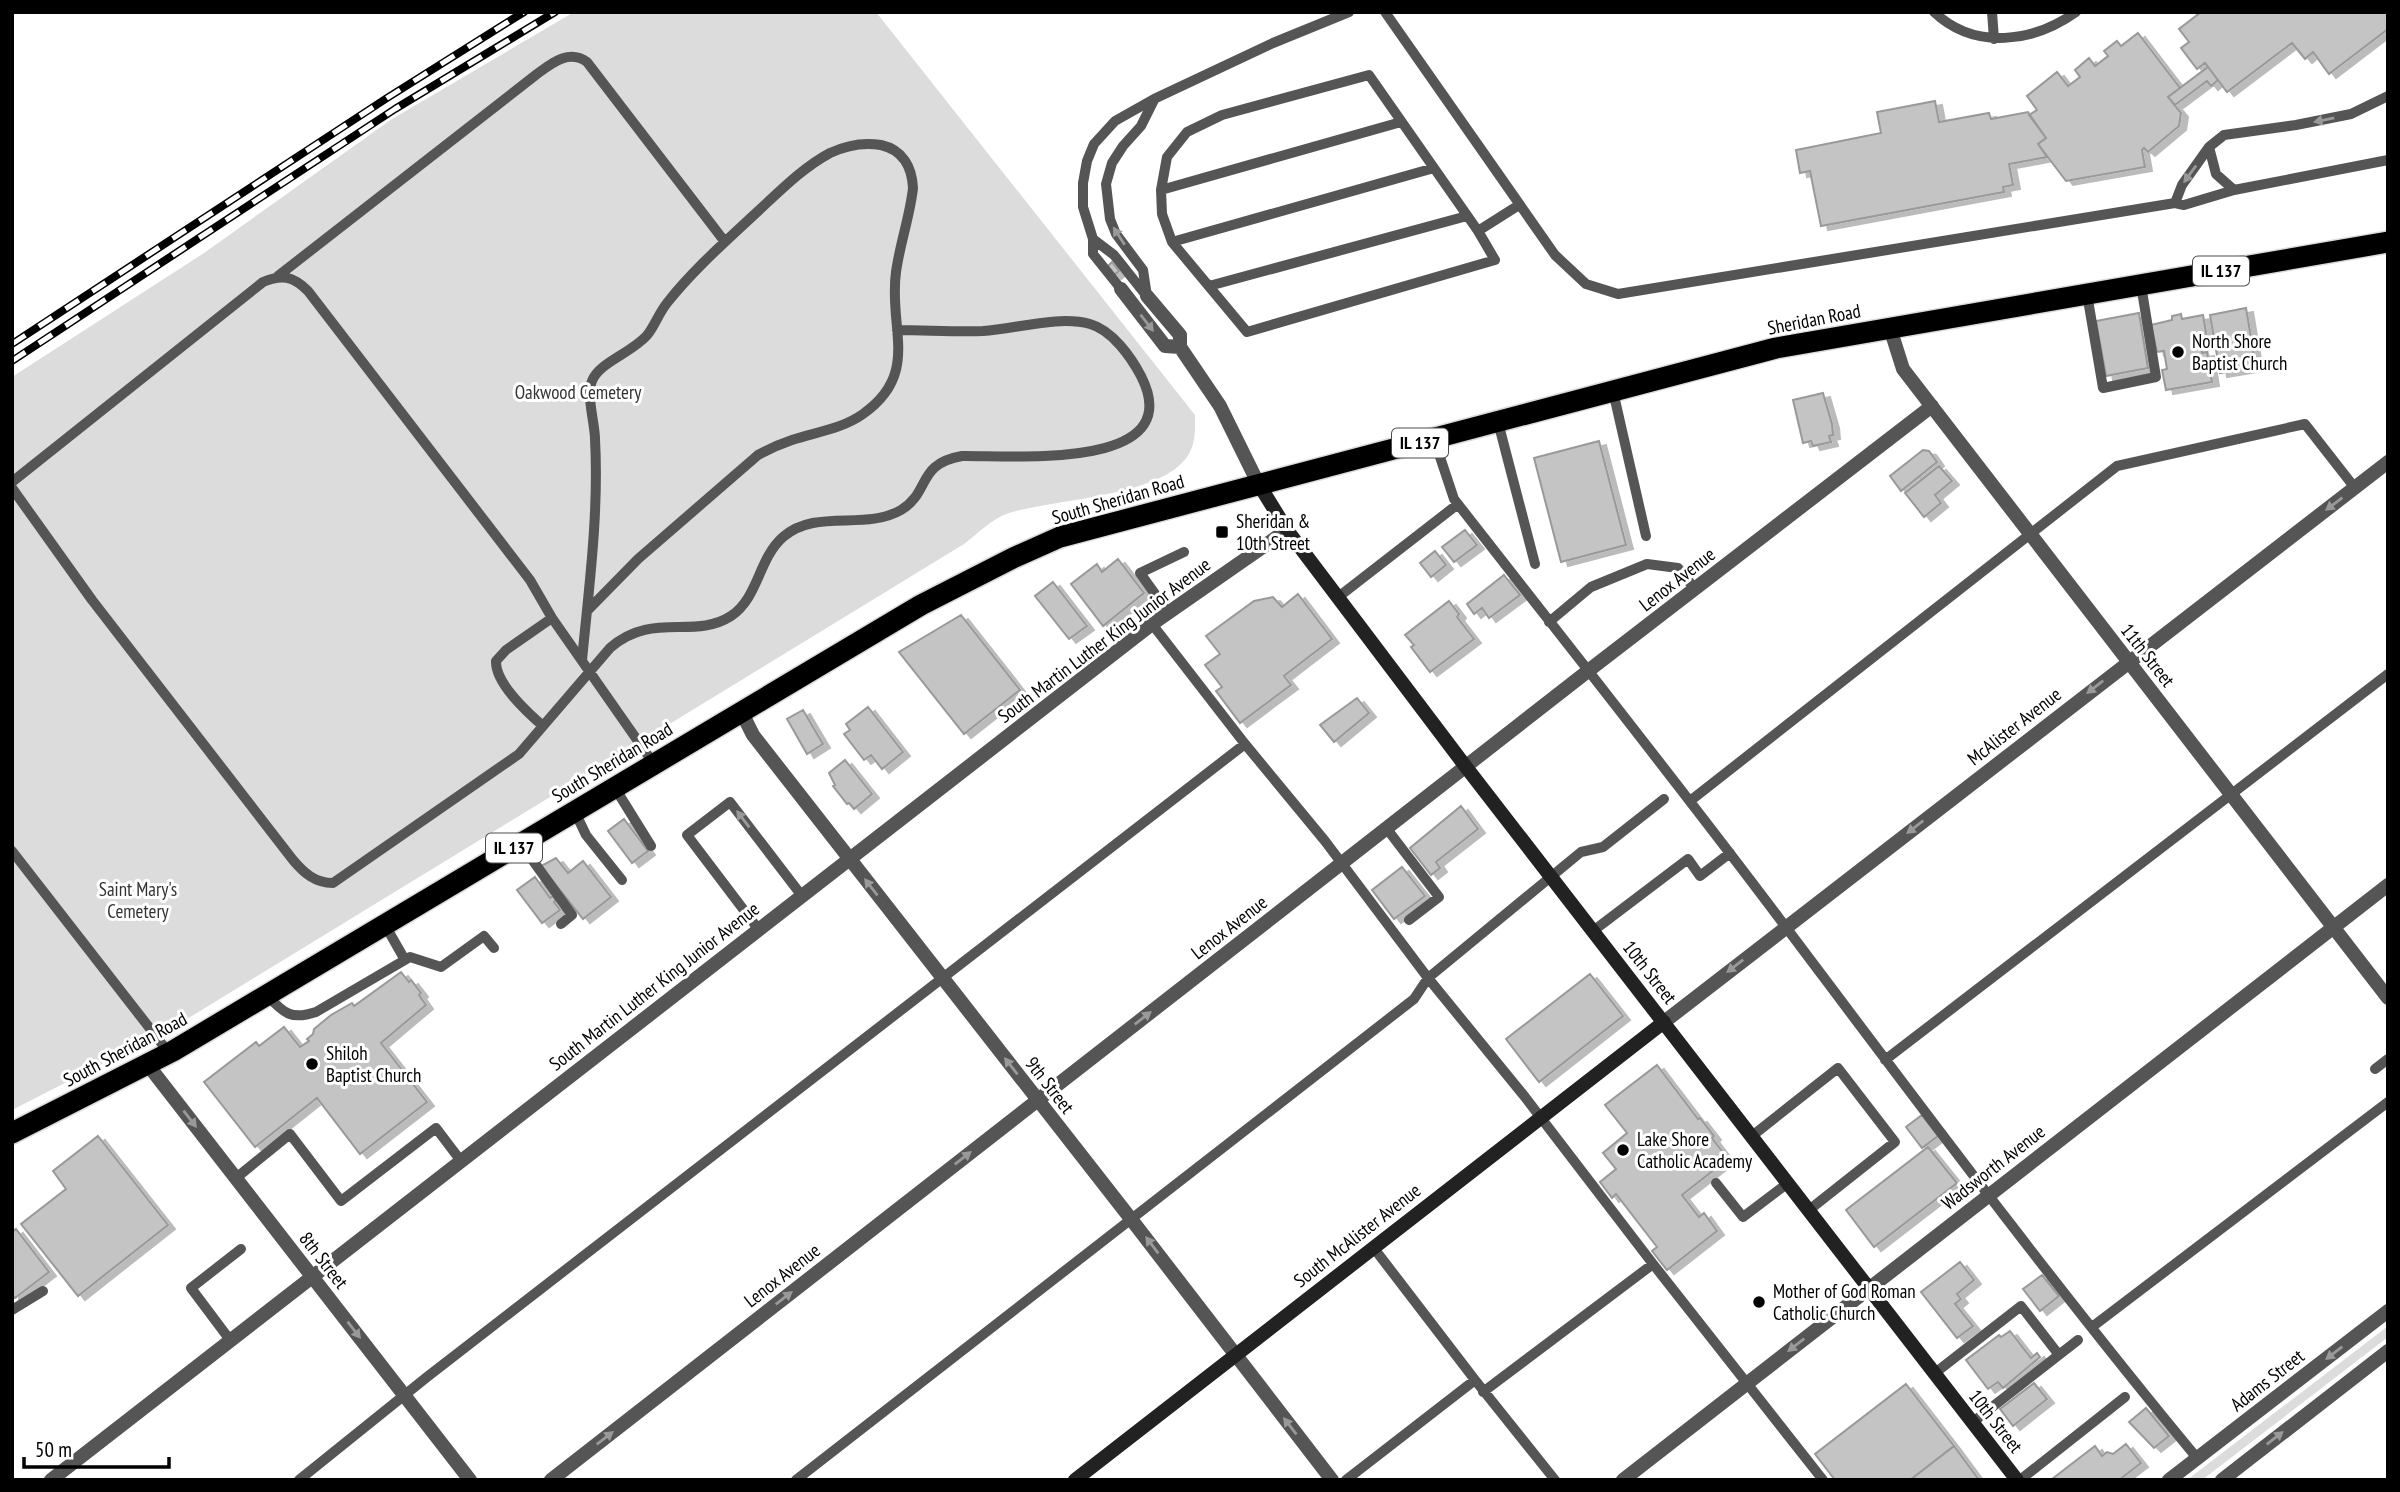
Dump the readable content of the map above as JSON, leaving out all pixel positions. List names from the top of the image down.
{
  "streets": {
    "highway": ["IL 137", "Sheridan Road", "South Sheridan Road"],
    "street": [
      "Lenox Avenue",
      "South Martin Luther King Junior Avenue",
      "11th Street",
      "McAlister Avenue",
      "10th Street",
      "9th Street",
      "Wadsworth Avenue",
      "South McAlister Avenue",
      "8th Street",
      "Adams Street"
    ]
  },
  "crossings": [
    ["Sheridan Road", "South Sheridan Road"],
    ["Sheridan Road", "11th Street"],
    ["Sheridan Road", "10th Street"],
    ["South Sheridan Road", "10th Street"],
    ["South Sheridan Road", "9th Street"],
    ["South Sheridan Road", "8th Street"],
    ["Lenox Avenue", "11th Street"],
    ["Lenox Avenue", "10th Street"],
    ["Lenox Avenue", "9th Street"],
    ["South Martin Luther King Junior Avenue", "10th Street"],
    ["South Martin Luther King Junior Avenue", "9th Street"],
    ["South Martin Luther King Junior Avenue", "8th Street"],
    ["11th Street", "McAlister Avenue"],
    ["11th Street", "Wadsworth Avenue"],
    ["McAlister Avenue", "10th Street"],
    ["McAlister Avenue", "South McAlister Avenue"],
    ["10th Street", "Wadsworth Avenue"],
    ["10th Street", "South McAlister Avenue"],
    ["9th Street", "South McAlister Avenue"]
  ],
  "one_way": [
    "Lenox Avenue",
    "McAlister Avenue",
    "9th Street",
    "8th Street"
  ],
  "parks": ["Oakwood Cemetery", "Saint Mary's Cemetery"],
  "places": {
    "other": [
      "North Shore Baptist Church",
      "Shiloh Baptist Church",
      "Lake Shore Catholic Academy",
      "Mother of God Roman Catholic Church"
    ],
    "transit": ["Sheridan & 10th Street"]
  },
  "scale_bar": "50 m"
}
